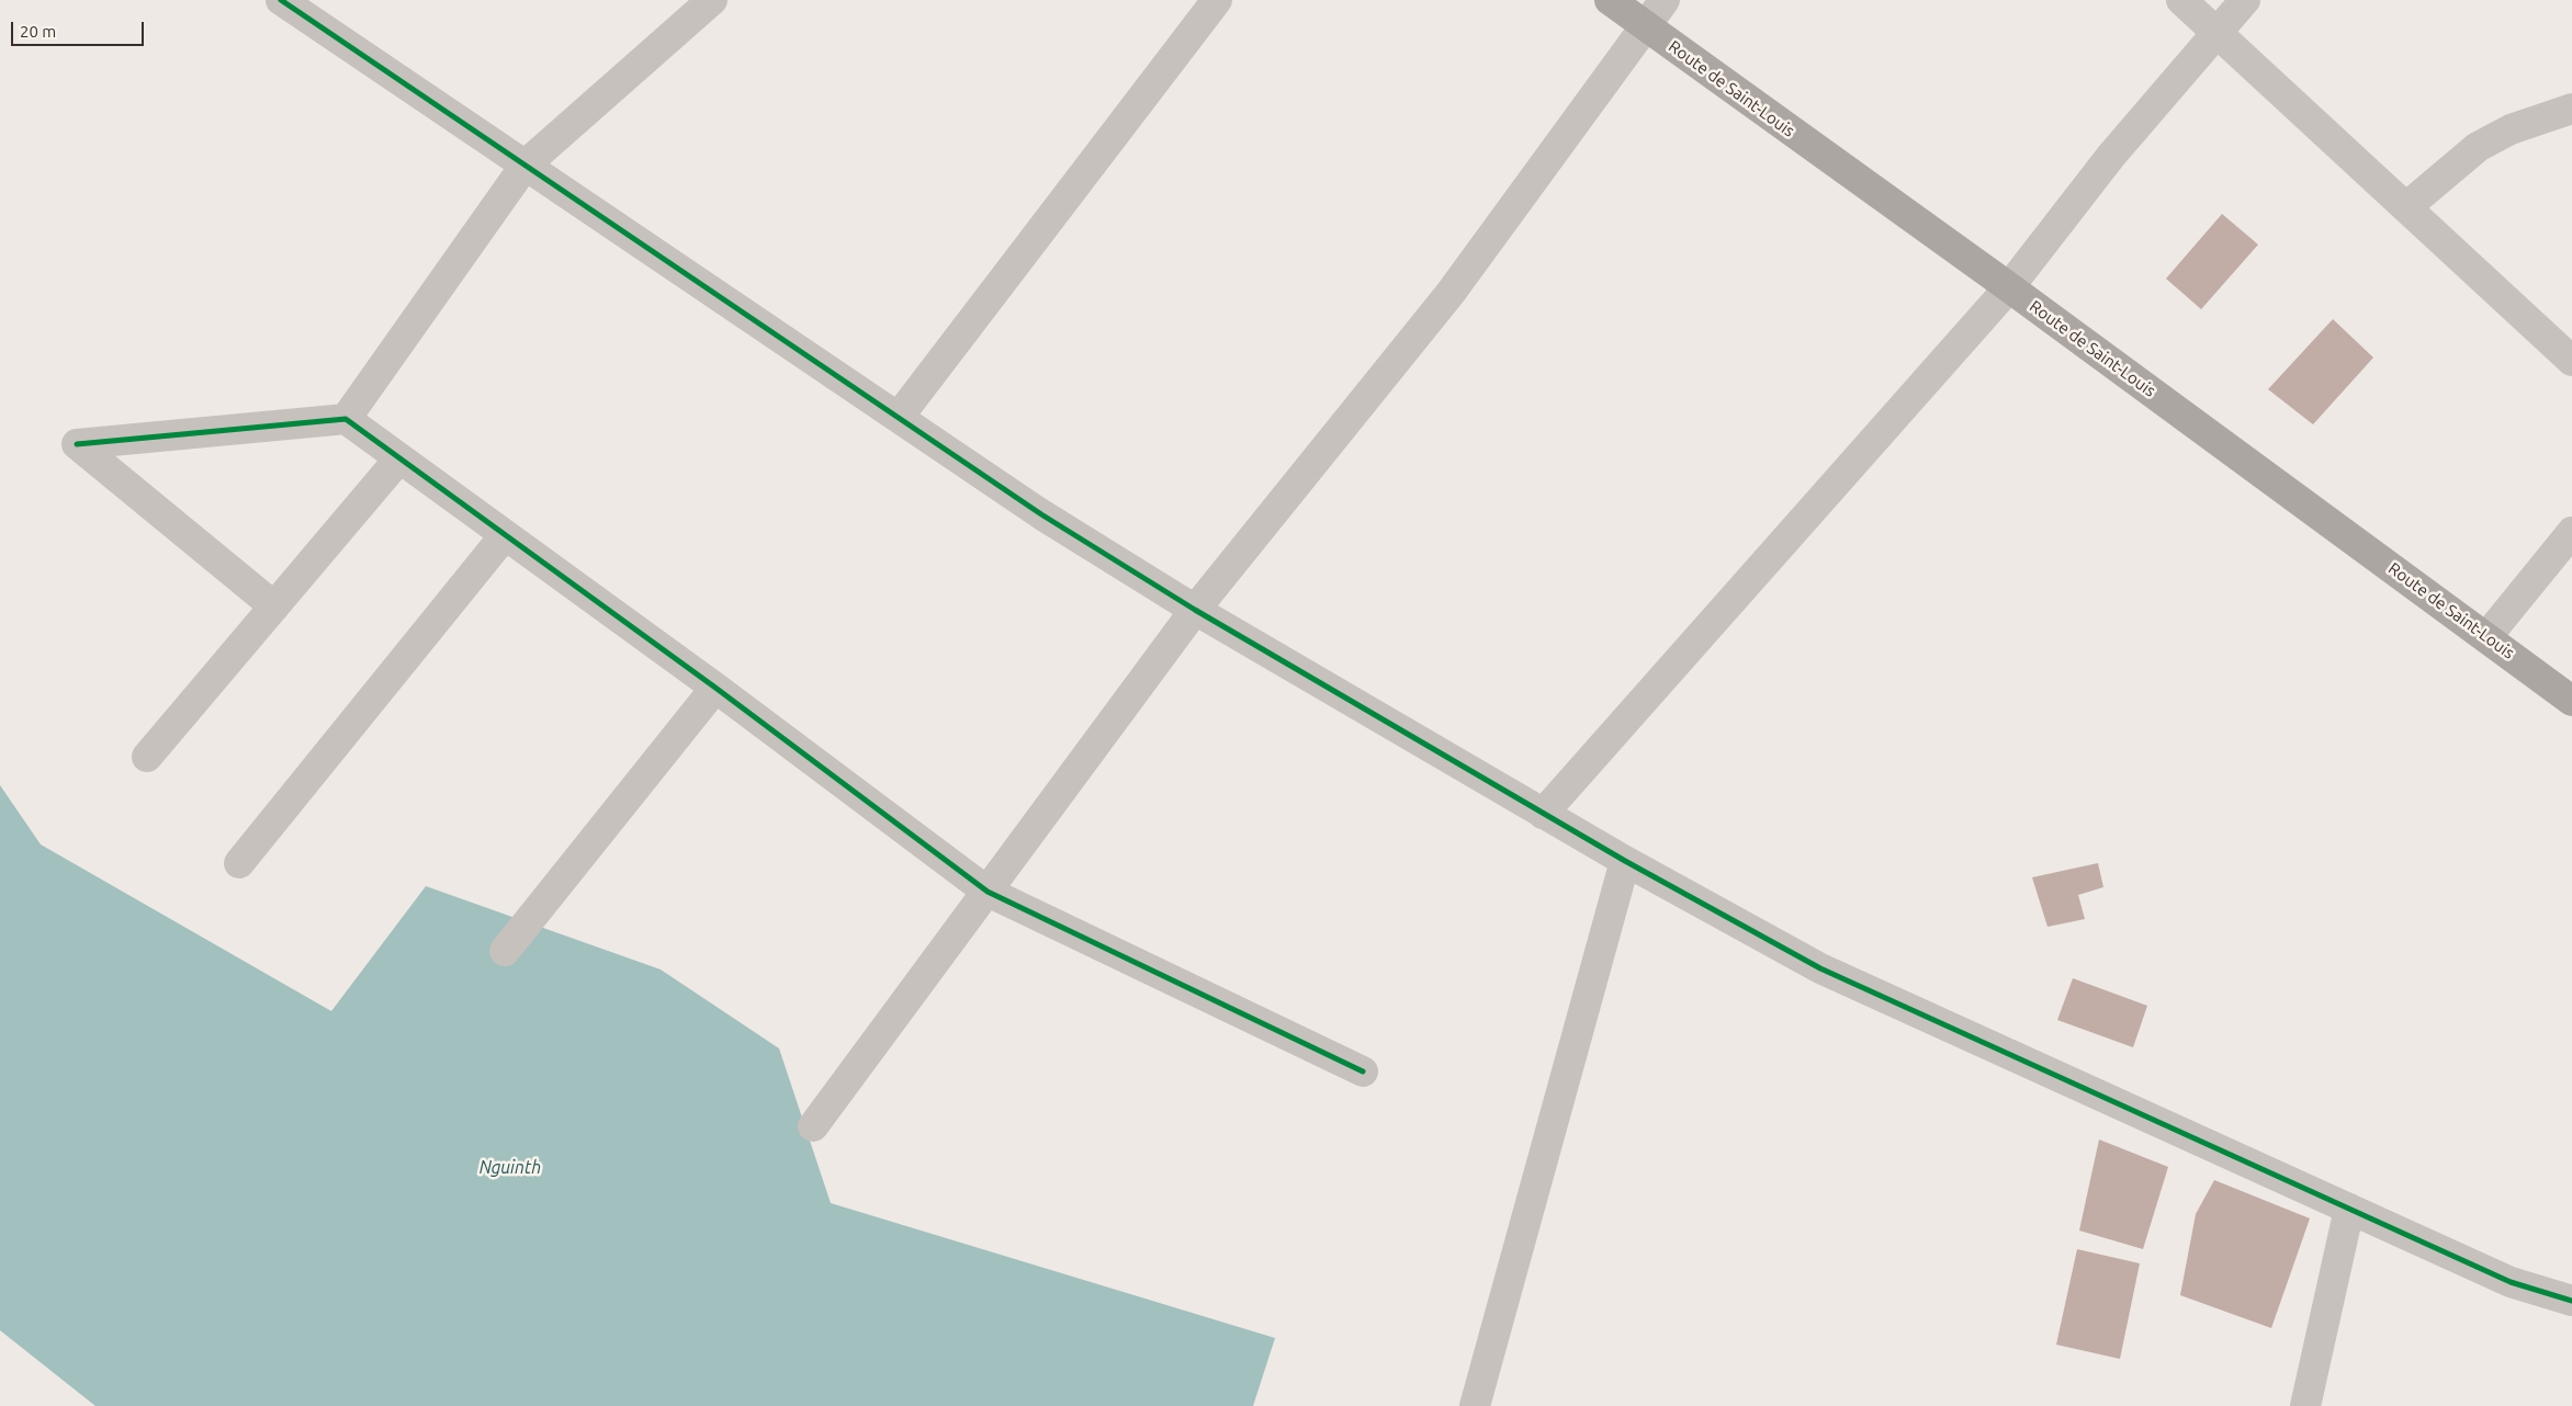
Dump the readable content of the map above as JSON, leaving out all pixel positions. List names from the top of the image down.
{
  "streets": {
    "main road": ["Route de Saint-Louis"]
  },
  "water": ["Nguinth"],
  "scale_bar": "20 m"
}
